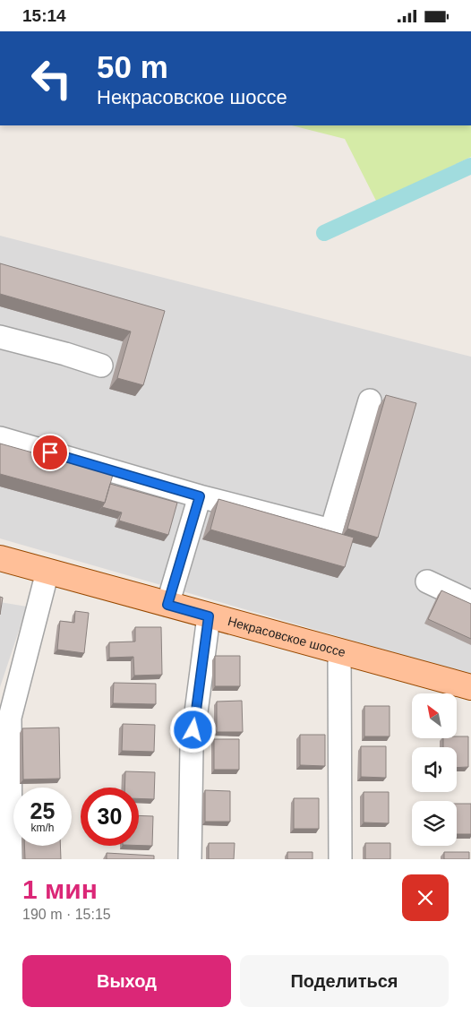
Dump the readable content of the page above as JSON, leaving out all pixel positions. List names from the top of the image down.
{
  "streets": {
    "main road": ["Некрасовское шоссе"]
  },
  "north": "top left",
  "page": {
    "status": "15:14",
    "turn": ["50 m", "Некрасовское шоссе"],
    "speed": "25 km/h",
    "limit": "30",
    "heading": ["1 мин", "190 m · 15:15"],
    "buttons": ["Выход", "Поделиться"]
  }
}
